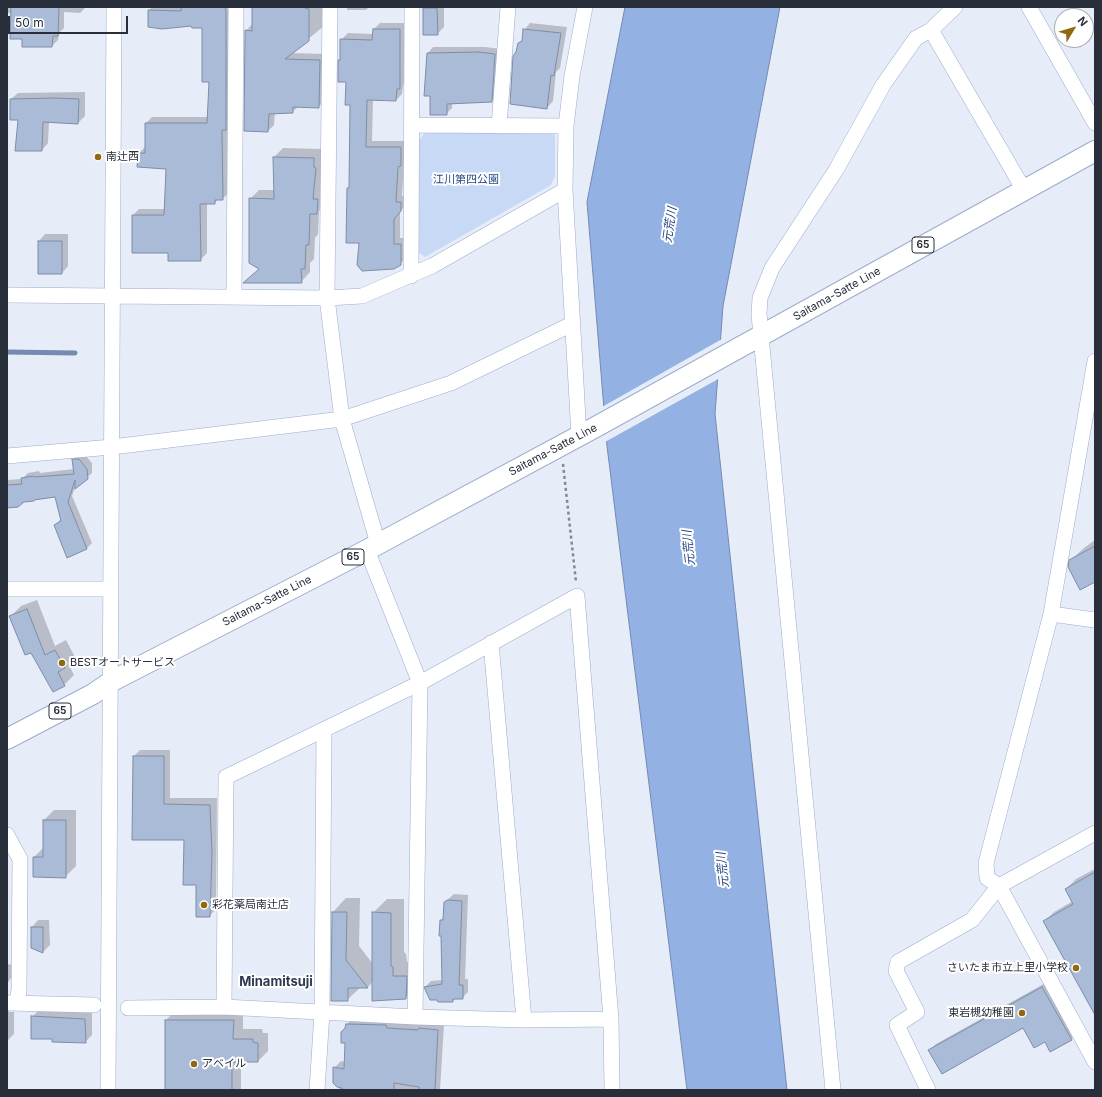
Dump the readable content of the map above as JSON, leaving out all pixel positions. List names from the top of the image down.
{
  "streets": {
    "main road": ["65", "Saitama-Satte Line"]
  },
  "districts": ["Minamitsuji"],
  "water": ["元荒川"],
  "parks": ["江川第四公園"],
  "places": [
    "南辻西",
    "BESTオートサービス",
    "彩花薬局南辻店",
    "さいたま市立上里小学校",
    "東岩槻幼稚園",
    "アベイル"
  ],
  "scale_bar": "50 m",
  "north": "top right"
}
